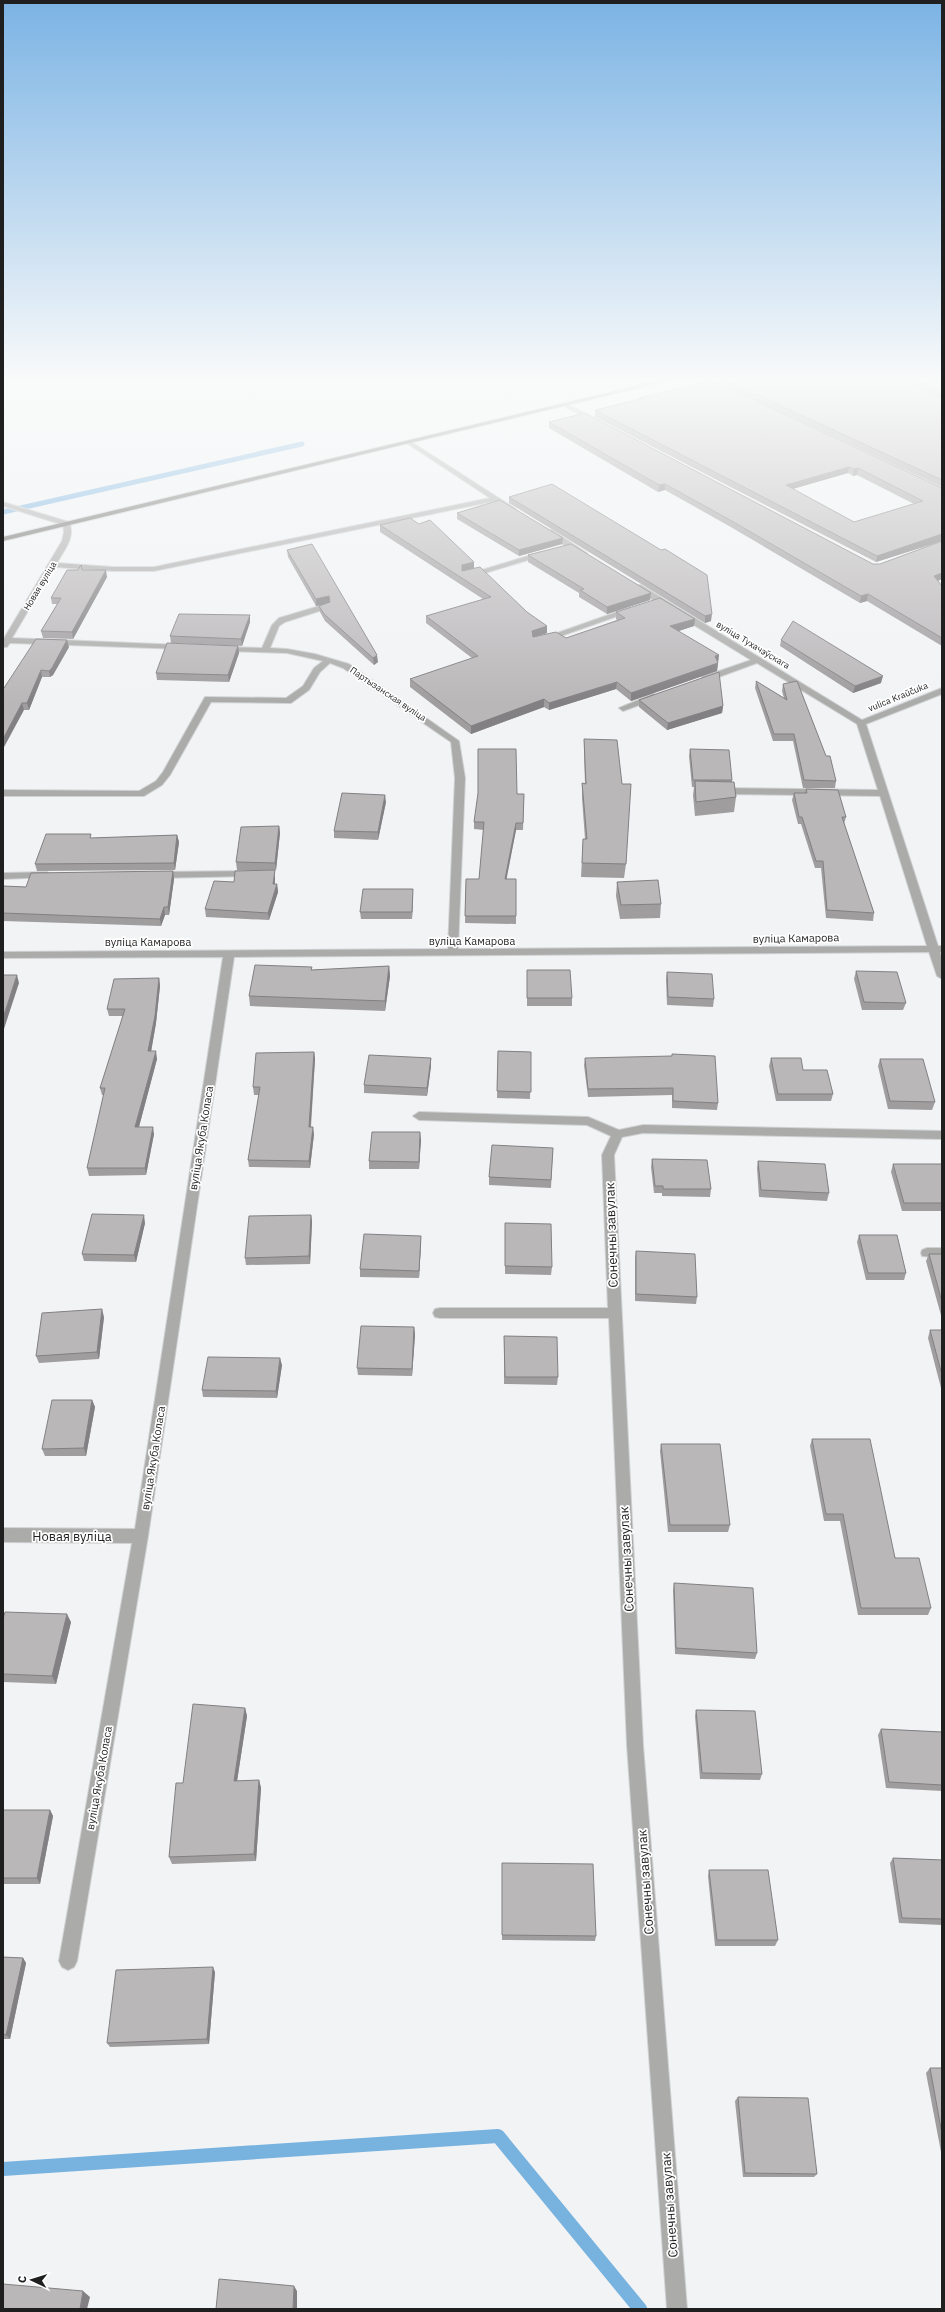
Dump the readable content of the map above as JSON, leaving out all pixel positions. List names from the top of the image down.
{
  "streets": {
    "street": [
      "Новая вуліца",
      "вуліца Тухачэўскага",
      "Партызанская вуліца",
      "vulica Kraŭčuka",
      "вуліца Камарова",
      "вуліца Якуба Коласа",
      "Сонечны завулак"
    ]
  },
  "crossings": [
    ["Новая вуліца", "вуліца Якуба Коласа"],
    ["вуліца Тухачэўскага", "vulica Kraŭčuka"],
    ["Партызанская вуліца", "вуліца Камарова"],
    ["вуліца Камарова", "вуліца Якуба Коласа"]
  ],
  "north": "left"
}
